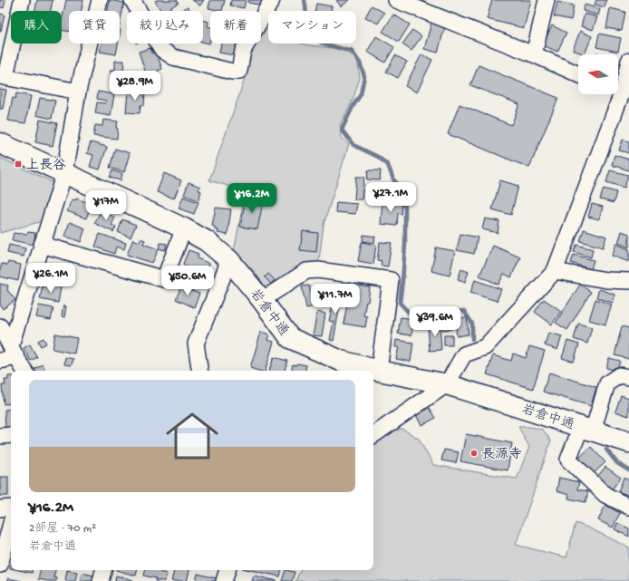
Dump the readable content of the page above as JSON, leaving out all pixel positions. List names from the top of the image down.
{
  "streets": {
    "street": ["岩倉中通"]
  },
  "places": {
    "transit": ["上長谷"],
    "other": ["長源寺"]
  },
  "north": "left",
  "page": {
    "chip": [
      "購入",
      "賃貸",
      "絞り込み",
      "新着",
      "マンション"
    ],
    "price": [
      "¥28.9M",
      "¥27.1M",
      "¥16.2M",
      "¥17M",
      "¥26.1M",
      "¥50.6M",
      "¥11.7M",
      "¥39.6M"
    ],
    "list": [
      {
        "name": "¥16.2M",
        "note": "2部屋 · 70 m² · 岩倉中通"
      }
    ]
  }
}
